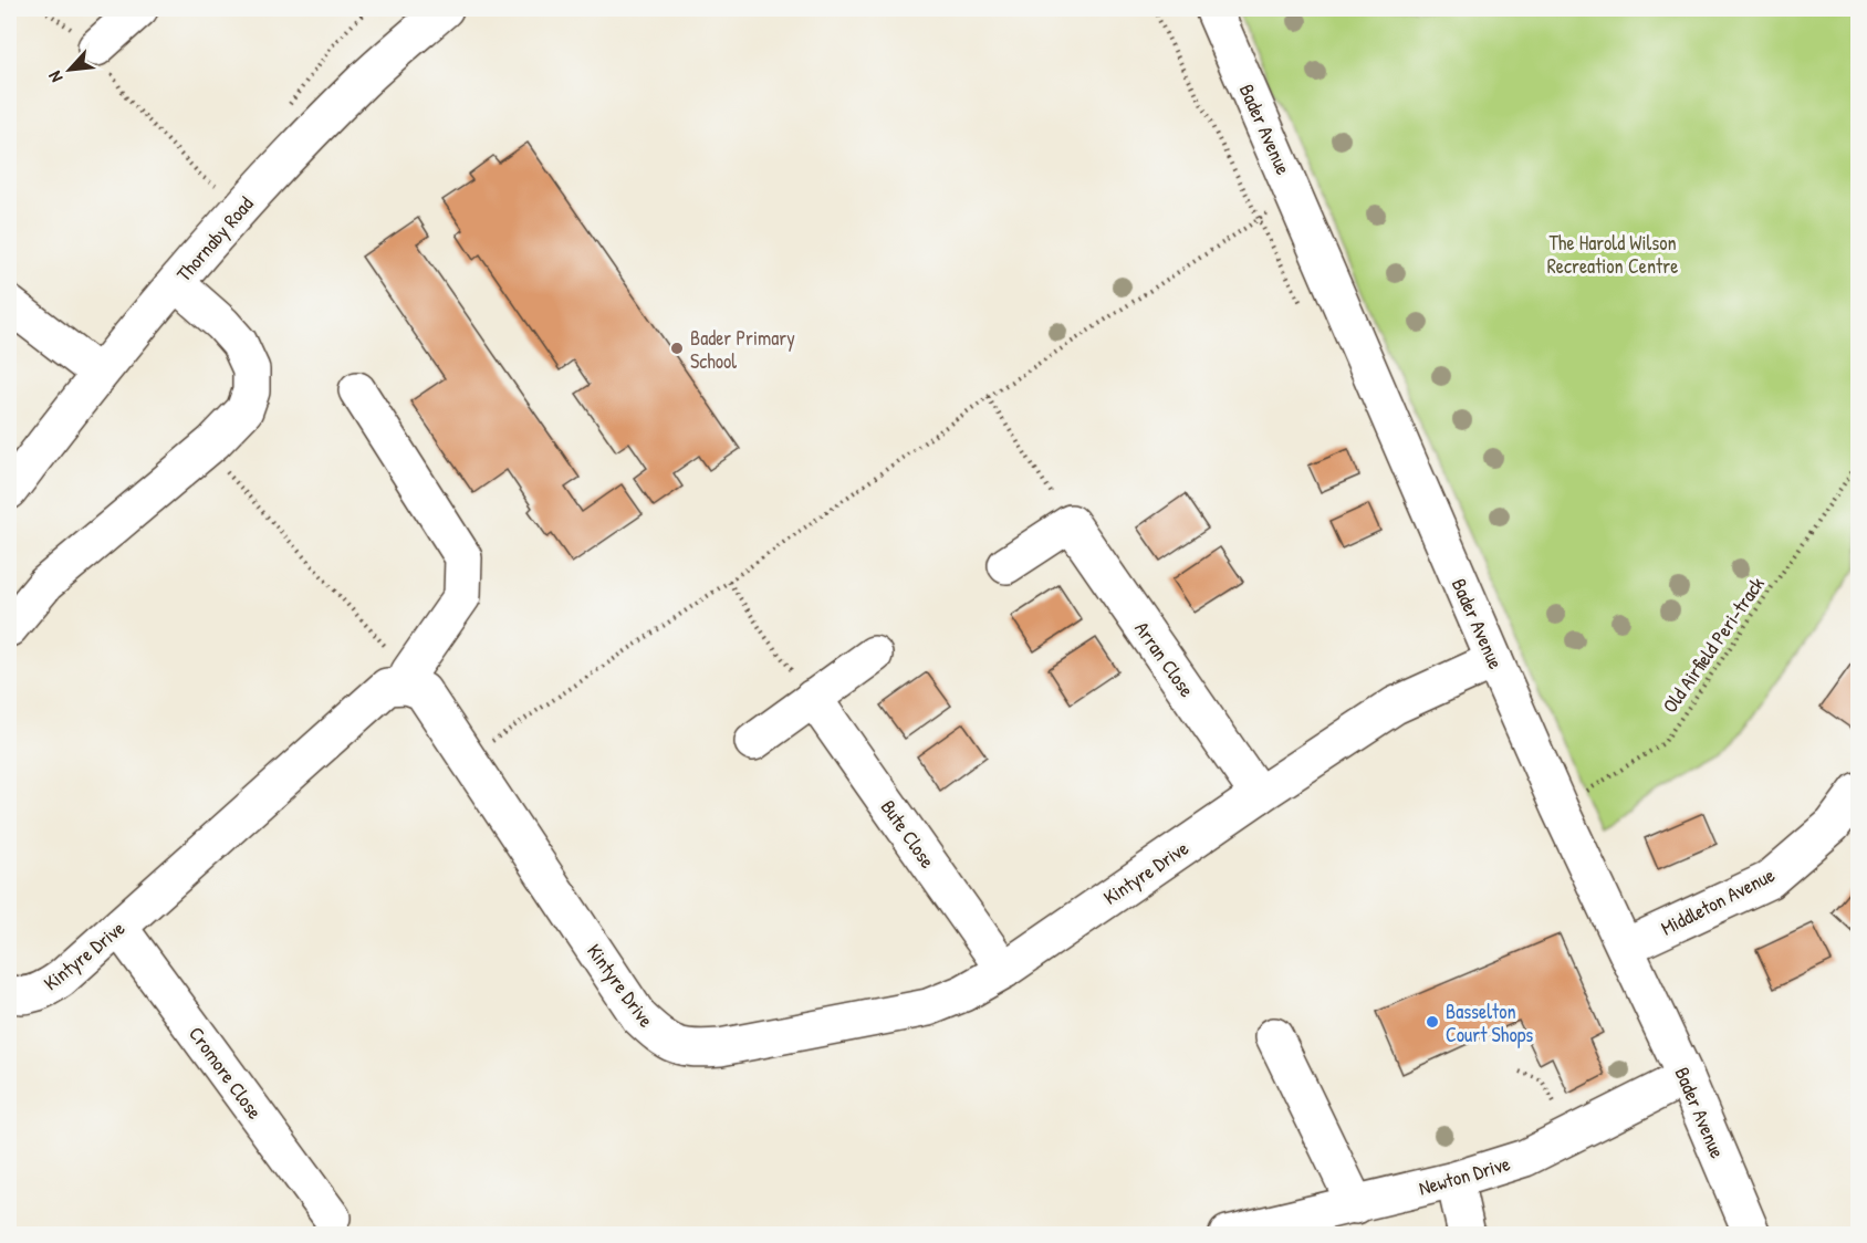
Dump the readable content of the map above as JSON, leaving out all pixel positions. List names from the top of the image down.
{
  "streets": {
    "street": [
      "Bader Avenue",
      "Thornaby Road",
      "Arran Close",
      "Bute Close",
      "Kintyre Drive",
      "Middleton Avenue",
      "Cromore Close",
      "Newton Drive"
    ],
    "path": ["Old Airfield Peri-track"]
  },
  "crossings": [
    ["Bader Avenue", "Old Airfield Peri-track"],
    ["Bader Avenue", "Kintyre Drive"],
    ["Bader Avenue", "Middleton Avenue"],
    ["Bader Avenue", "Newton Drive"],
    ["Arran Close", "Kintyre Drive"],
    ["Bute Close", "Kintyre Drive"],
    ["Kintyre Drive", "Cromore Close"]
  ],
  "parks": ["The Harold Wilson Recreation Centre"],
  "places": ["Bader Primary School", "Basselton Court Shops"],
  "north": "bottom left"
}
